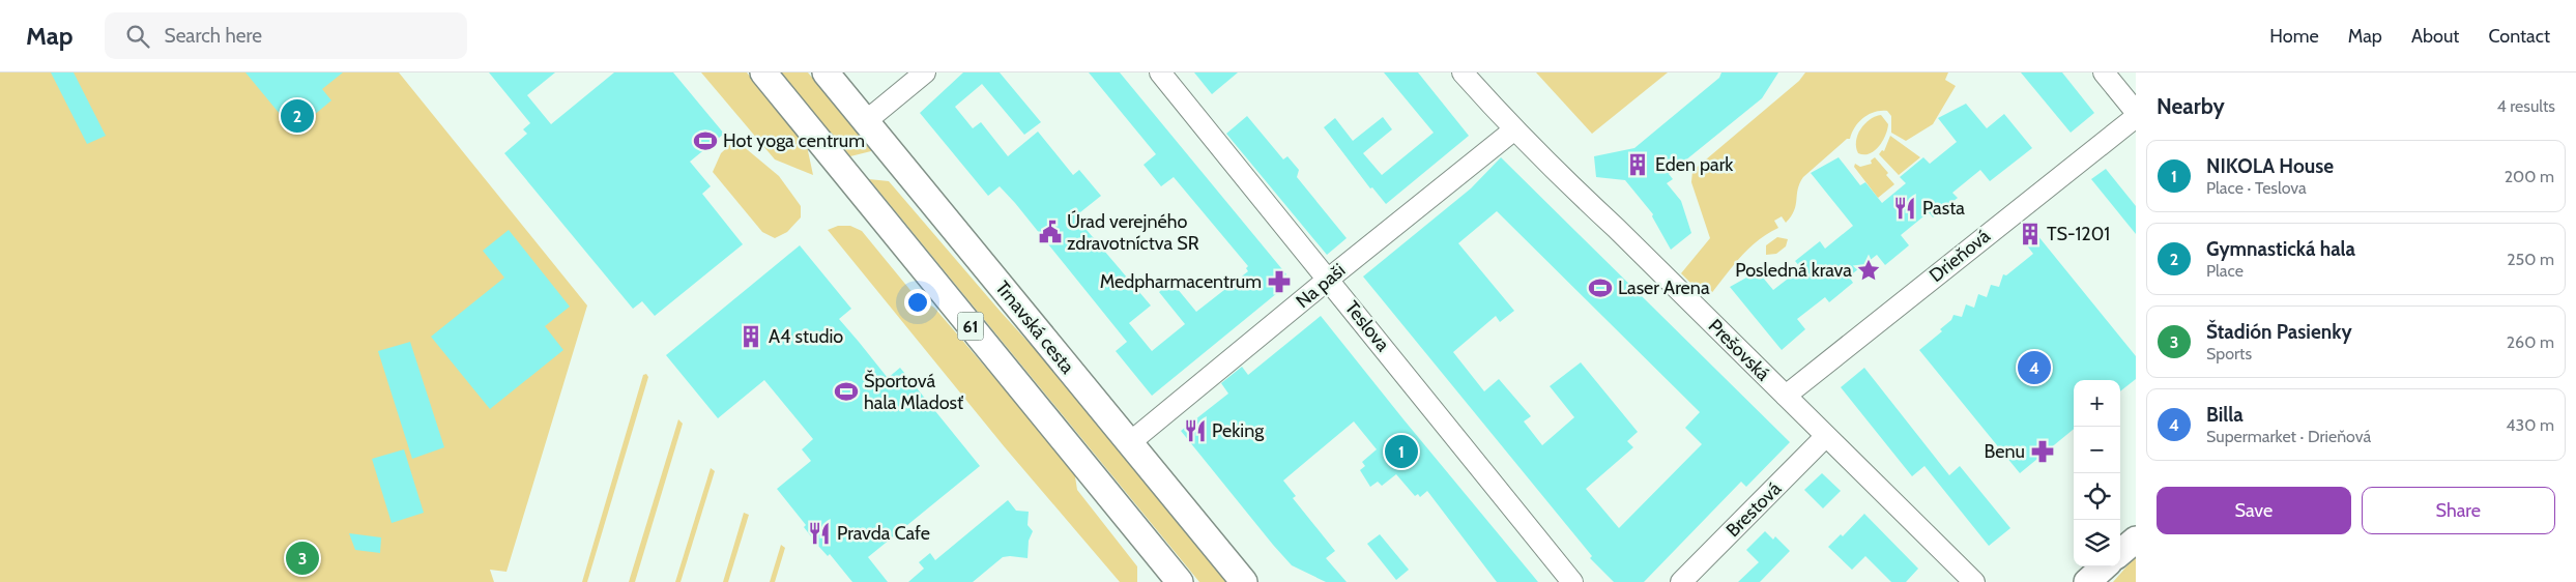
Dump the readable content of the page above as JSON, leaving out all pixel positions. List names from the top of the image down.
{
  "streets": {
    "main road": ["61", "Trnavská cesta"],
    "street": [
      "Drieňová",
      "Na paši",
      "Teslova",
      "Prešovská",
      "Brestová"
    ]
  },
  "crossings": [
    ["Drieňová", "Prešovská"],
    ["Na paši", "Teslova"],
    ["Na paši", "Trnavská cesta"],
    ["Na paši", "Prešovská"],
    ["Prešovská", "Brestová"]
  ],
  "places": {
    "sports": ["Hot yoga centrum", "Laser Arena", "Športová hala Mladosť"],
    "building": ["Eden park", "TS-1201", "A4 studio"],
    "restaurant": ["Pasta", "Peking", "Pravda Cafe"],
    "public building": ["Úrad verejného zdravotníctva SR"],
    "place": ["Posledná krava"],
    "pharmacy": ["Medpharmacentrum", "Benu"]
  },
  "page": {
    "header": "Map",
    "search": "Search here",
    "nav": [
      "Home",
      "Map",
      "About",
      "Contact"
    ],
    "heading": ["Nearby", "4 results"],
    "pins": [
      "2",
      "4",
      "1",
      "3"
    ],
    "list": [
      {
        "mark": "1",
        "name": "NIKOLA House",
        "note": "Place · Teslova",
        "value": "200 m"
      },
      {
        "mark": "2",
        "name": "Gymnastická hala",
        "note": "Place",
        "value": "250 m"
      },
      {
        "mark": "3",
        "name": "Štadión Pasienky",
        "note": "Sports",
        "value": "260 m"
      },
      {
        "mark": "4",
        "name": "Billa",
        "note": "Supermarket · Drieňová",
        "value": "430 m"
      }
    ],
    "map_buttons": ["+", "−"],
    "buttons": ["Save", "Share"]
  }
}
